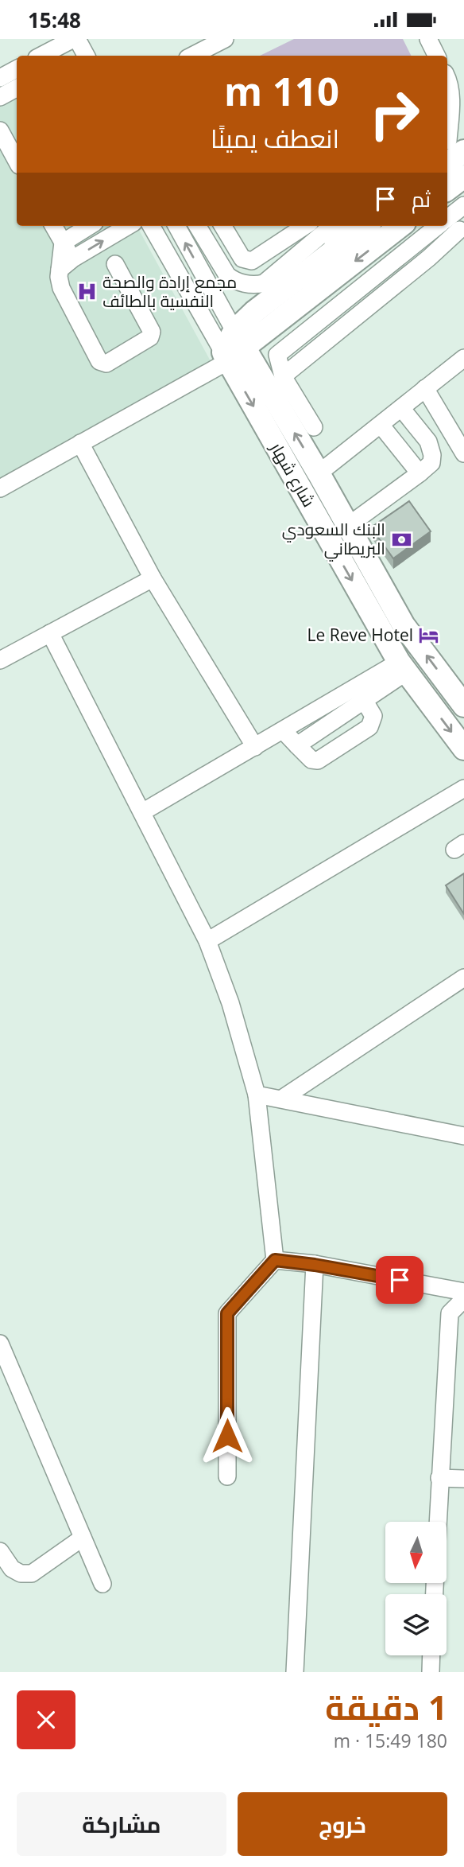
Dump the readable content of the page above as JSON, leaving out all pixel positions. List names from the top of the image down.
{
  "streets": {
    "main road": ["شارع شهار"]
  },
  "places": {
    "hospital": ["مجمع إرادة والصحة النفسية بالطائف"],
    "bank": ["البنك السعودي البريطاني"],
    "hotel": ["Le Reve Hotel"]
  },
  "north": "bottom",
  "page": {
    "status": "15:48",
    "turn": ["110 m", "انعطف يمينًا"],
    "then": "ثم",
    "heading": ["1 دقيقة", "180 m · 15:49"],
    "buttons": ["خروج", "مشاركة"]
  }
}
